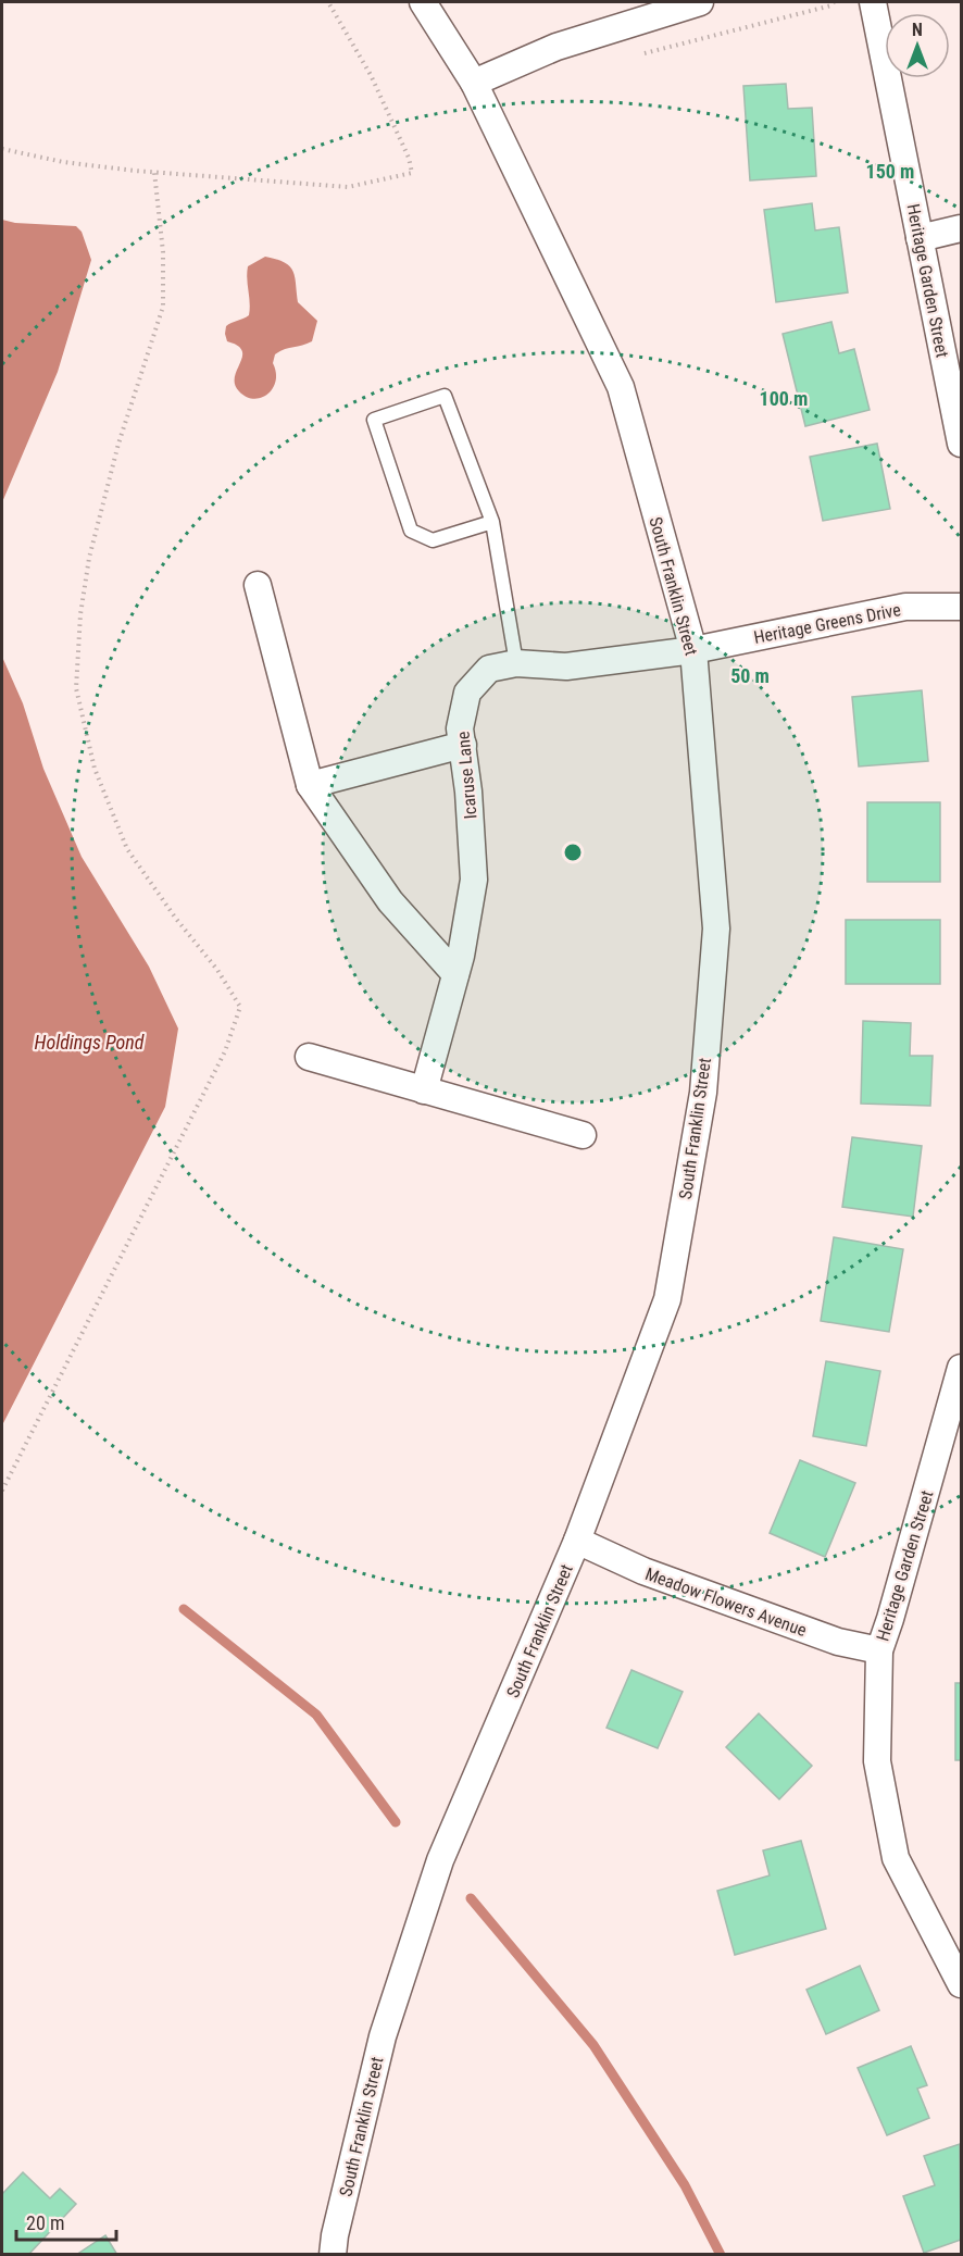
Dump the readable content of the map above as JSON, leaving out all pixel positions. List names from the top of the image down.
{
  "streets": {
    "street": [
      "Heritage Garden Street",
      "South Franklin Street",
      "Heritage Greens Drive",
      "Icaruse Lane",
      "Meadow Flowers Avenue"
    ]
  },
  "crossings": [
    ["Heritage Garden Street", "Meadow Flowers Avenue"],
    ["South Franklin Street", "Heritage Greens Drive"],
    ["South Franklin Street", "Icaruse Lane"],
    ["South Franklin Street", "Meadow Flowers Avenue"],
    ["Heritage Greens Drive", "Icaruse Lane"]
  ],
  "water": ["Holdings Pond"],
  "scale_bar": "20 m",
  "north": "top",
  "rings": ["150 m", "100 m", "50 m"]
}
